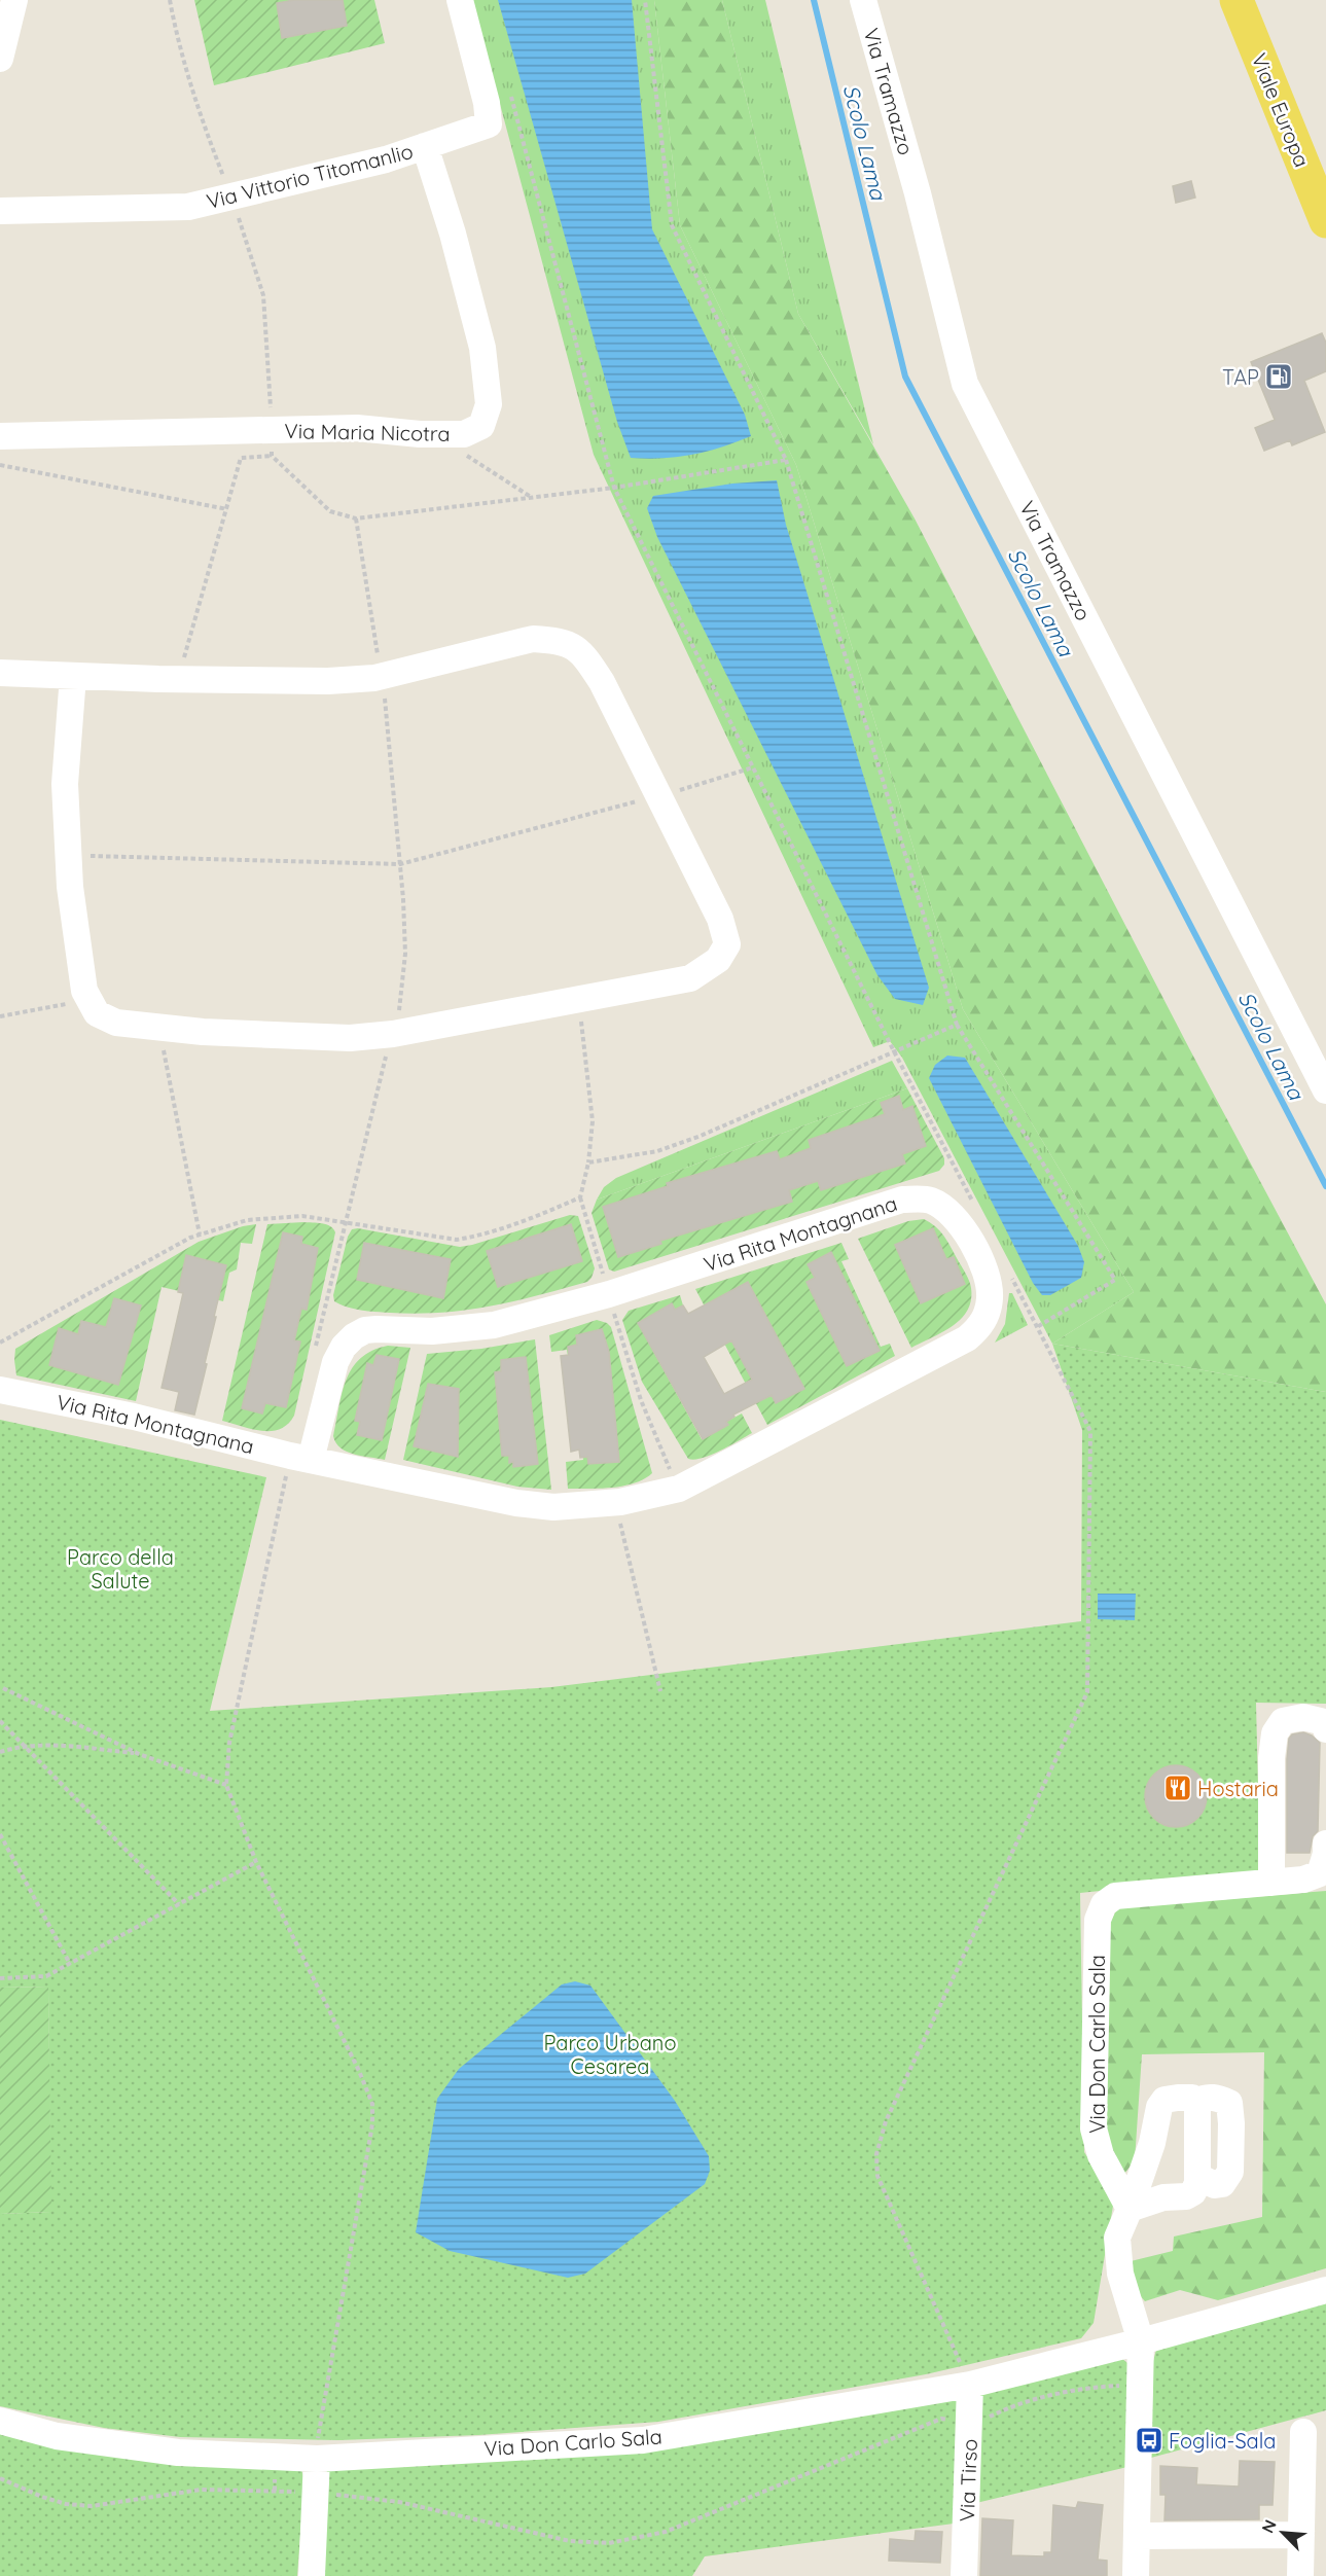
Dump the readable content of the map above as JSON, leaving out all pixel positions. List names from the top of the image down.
{
  "streets": {
    "main road": ["Viale Europa"],
    "street": [
      "Via Tramazzo",
      "Via Vittorio Titomanlio",
      "Via Maria Nicotra",
      "Via Rita Montagnana",
      "Via Don Carlo Sala",
      "Via Tirso"
    ]
  },
  "crossings": [
    ["Via Vittorio Titomanlio", "Via Maria Nicotra"],
    ["Via Don Carlo Sala", "Via Tirso"]
  ],
  "water": ["Scolo Lama"],
  "parks": ["Parco della Salute", "Parco Urbano Cesarea"],
  "places": {
    "fuel station": ["TAP"],
    "restaurant": ["Hostaria"],
    "bus stop": ["Foglia-Sala"]
  },
  "north": "top left"
}
